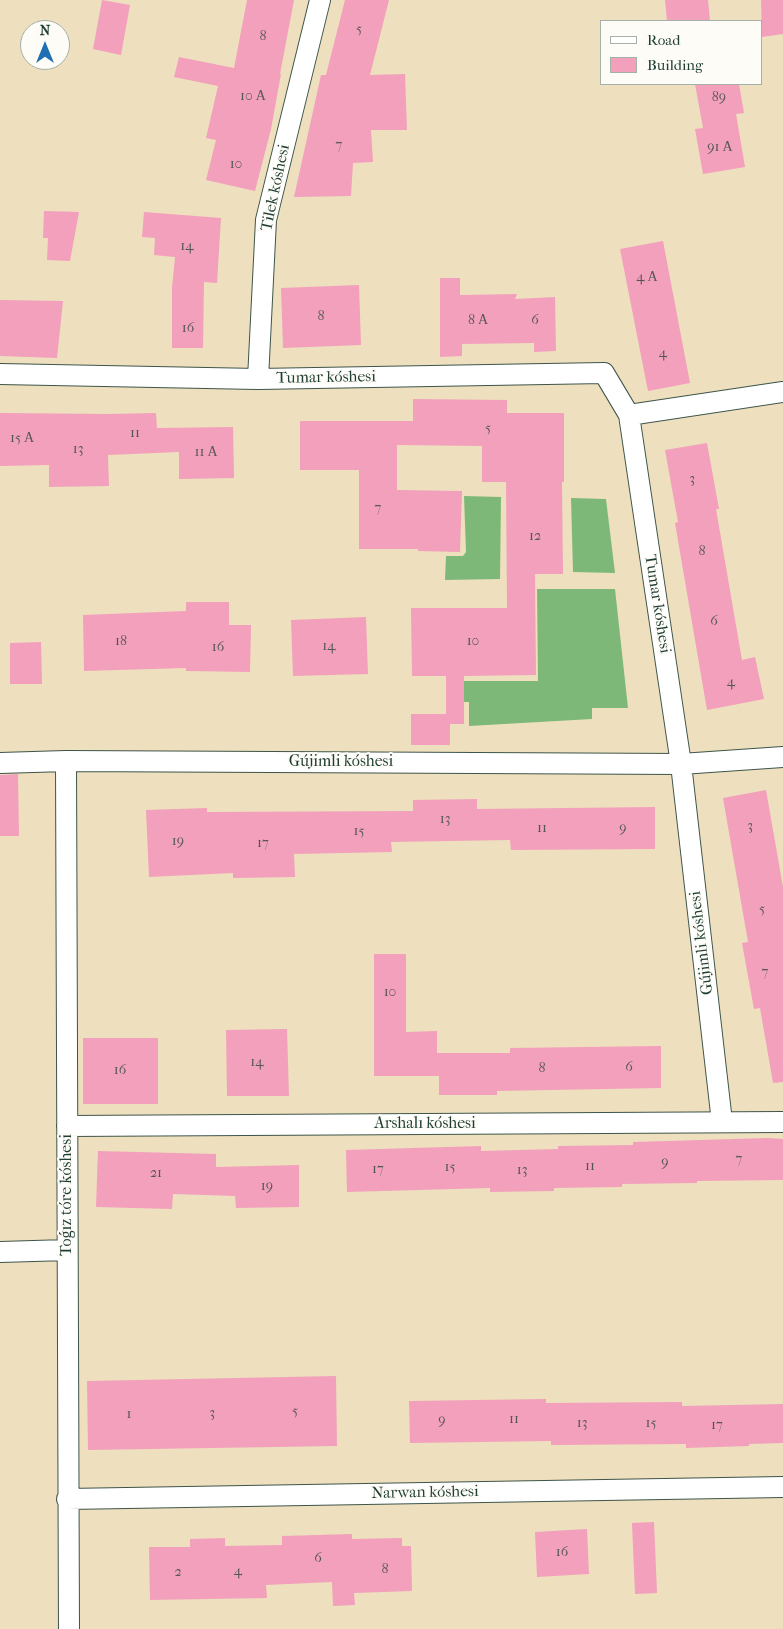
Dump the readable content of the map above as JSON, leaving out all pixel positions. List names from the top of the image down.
{
  "streets": {
    "street": [
      "Tilek kóshesi",
      "Tumar kóshesi",
      "Gújimli kóshesi",
      "Arshalı kóshesi",
      "Toǵız tóre kóshesi",
      "Narwan kóshesi"
    ]
  },
  "crossings": [
    ["Tilek kóshesi", "Tumar kóshesi"],
    ["Tumar kóshesi", "Gújimli kóshesi"],
    ["Gújimli kóshesi", "Arshalı kóshesi"],
    ["Gújimli kóshesi", "Toǵız tóre kóshesi"],
    ["Arshalı kóshesi", "Toǵız tóre kóshesi"],
    ["Toǵız tóre kóshesi", "Narwan kóshesi"]
  ],
  "house_numbers": [
    "5",
    "8",
    "10 А",
    "89",
    "7",
    "91 А",
    "10",
    "14",
    "4 А",
    "8",
    "8 А",
    "6",
    "16",
    "4",
    "5",
    "11",
    "15 А",
    "13",
    "11 А",
    "3",
    "7",
    "12",
    "8",
    "6",
    "18",
    "10",
    "14",
    "16",
    "4",
    "13",
    "3",
    "11",
    "9",
    "15",
    "19",
    "17",
    "5",
    "7",
    "10",
    "14",
    "6",
    "8",
    "16",
    "7",
    "9",
    "11",
    "15",
    "17",
    "13",
    "21",
    "19",
    "5",
    "3",
    "1",
    "11",
    "9",
    "13",
    "15",
    "17",
    "16",
    "6",
    "8",
    "4",
    "2"
  ],
  "legend": ["Road", "Building"],
  "north": "top"
}
